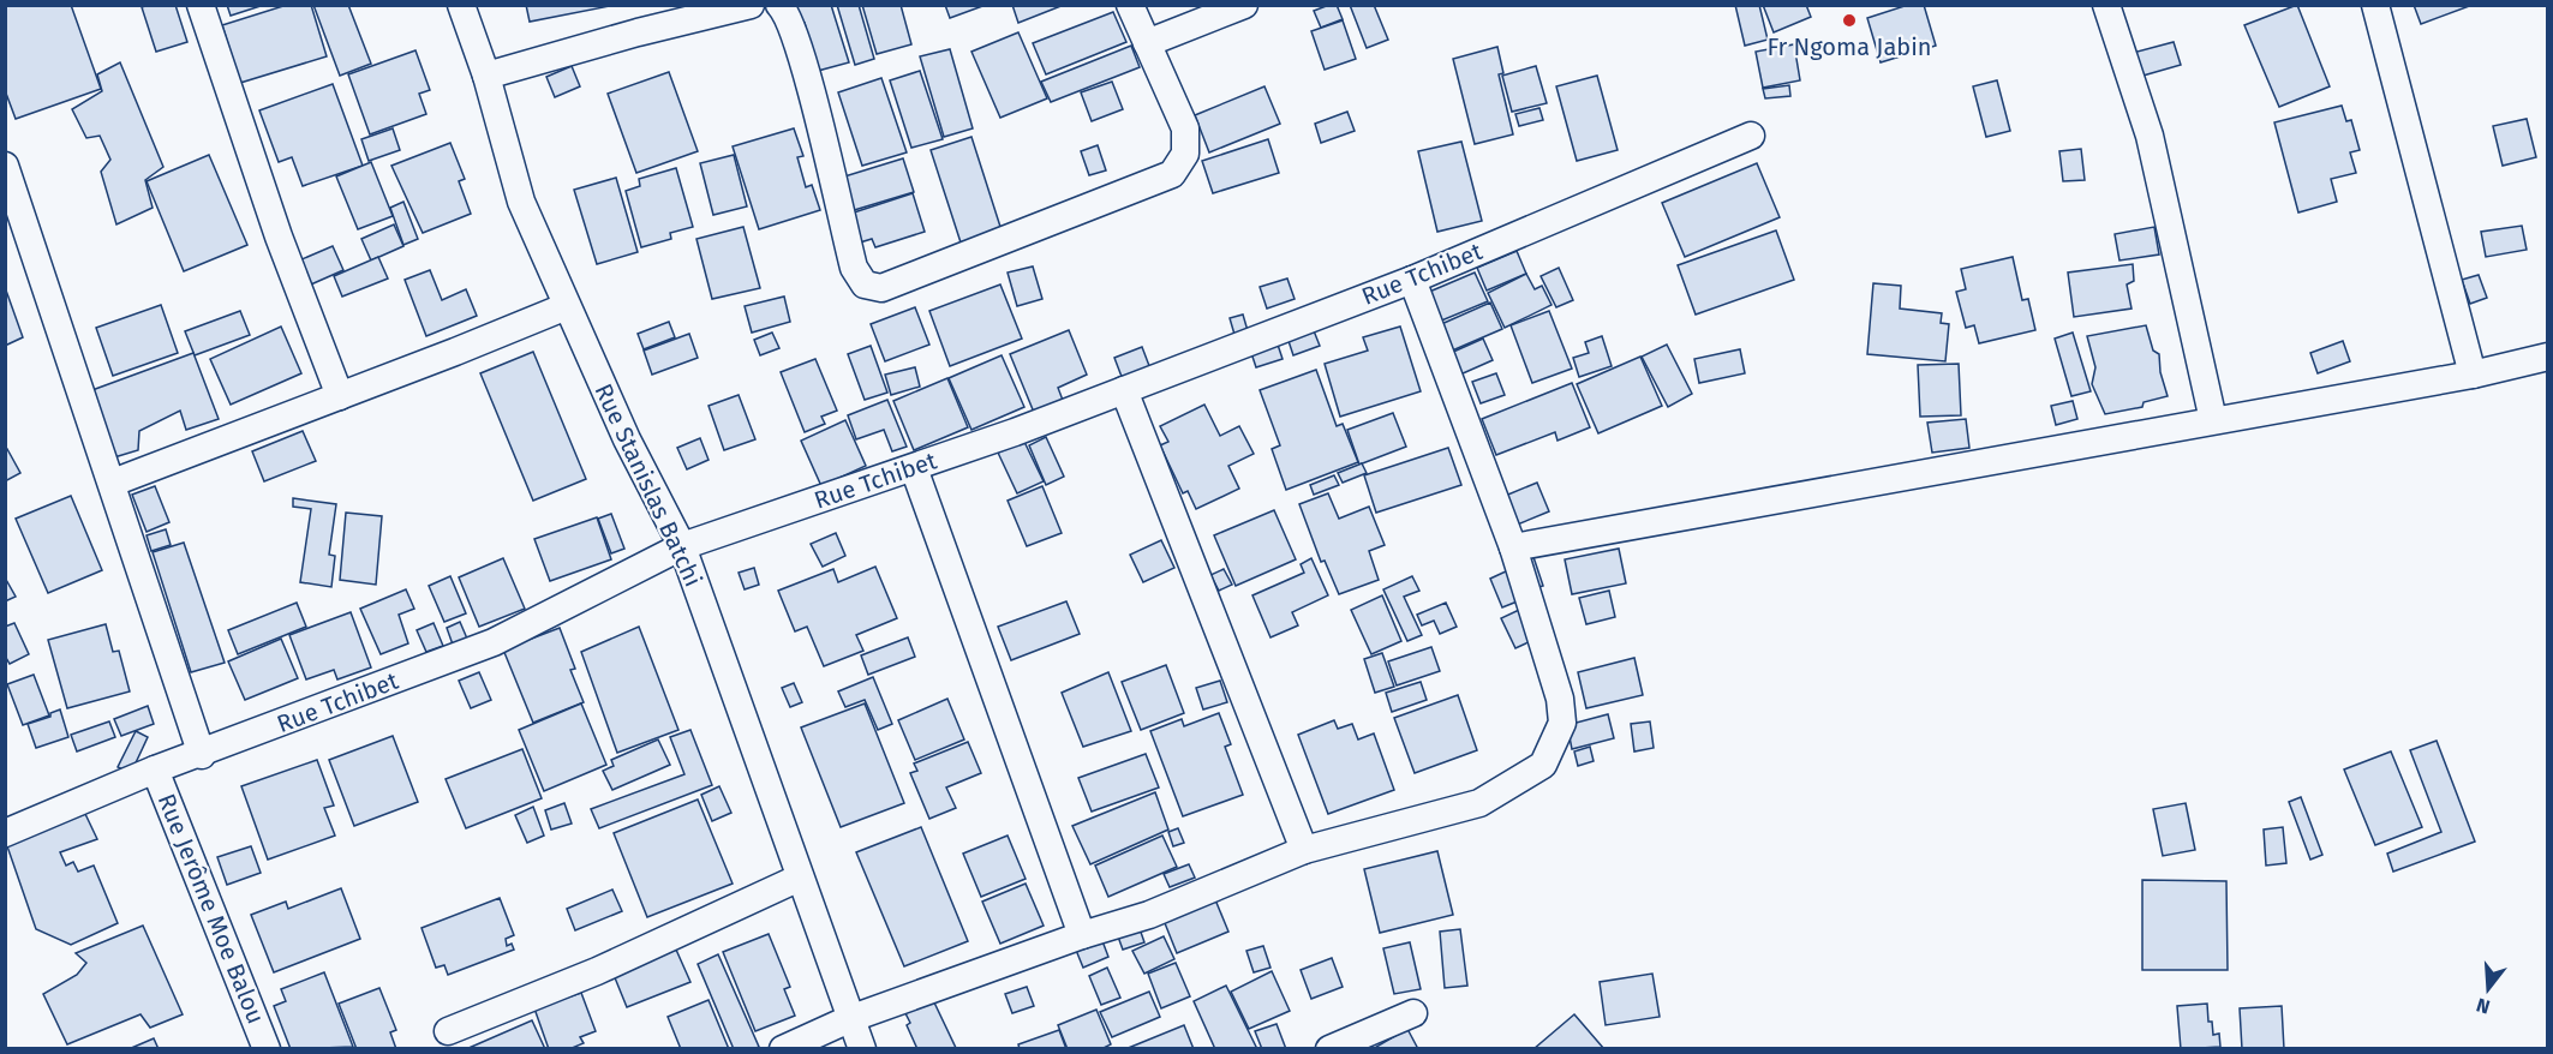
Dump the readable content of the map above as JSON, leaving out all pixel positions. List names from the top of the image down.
{
  "streets": {
    "street": ["Rue Tchibet", "Rue Stanislas Batchi", "Rue Jerôme Moe Balou"]
  },
  "crossings": [
    ["Rue Tchibet", "Rue Stanislas Batchi"],
    ["Rue Tchibet", "Rue Jerôme Moe Balou"]
  ],
  "places": ["Fr Ngoma Jabin"],
  "north": "bottom"
}
